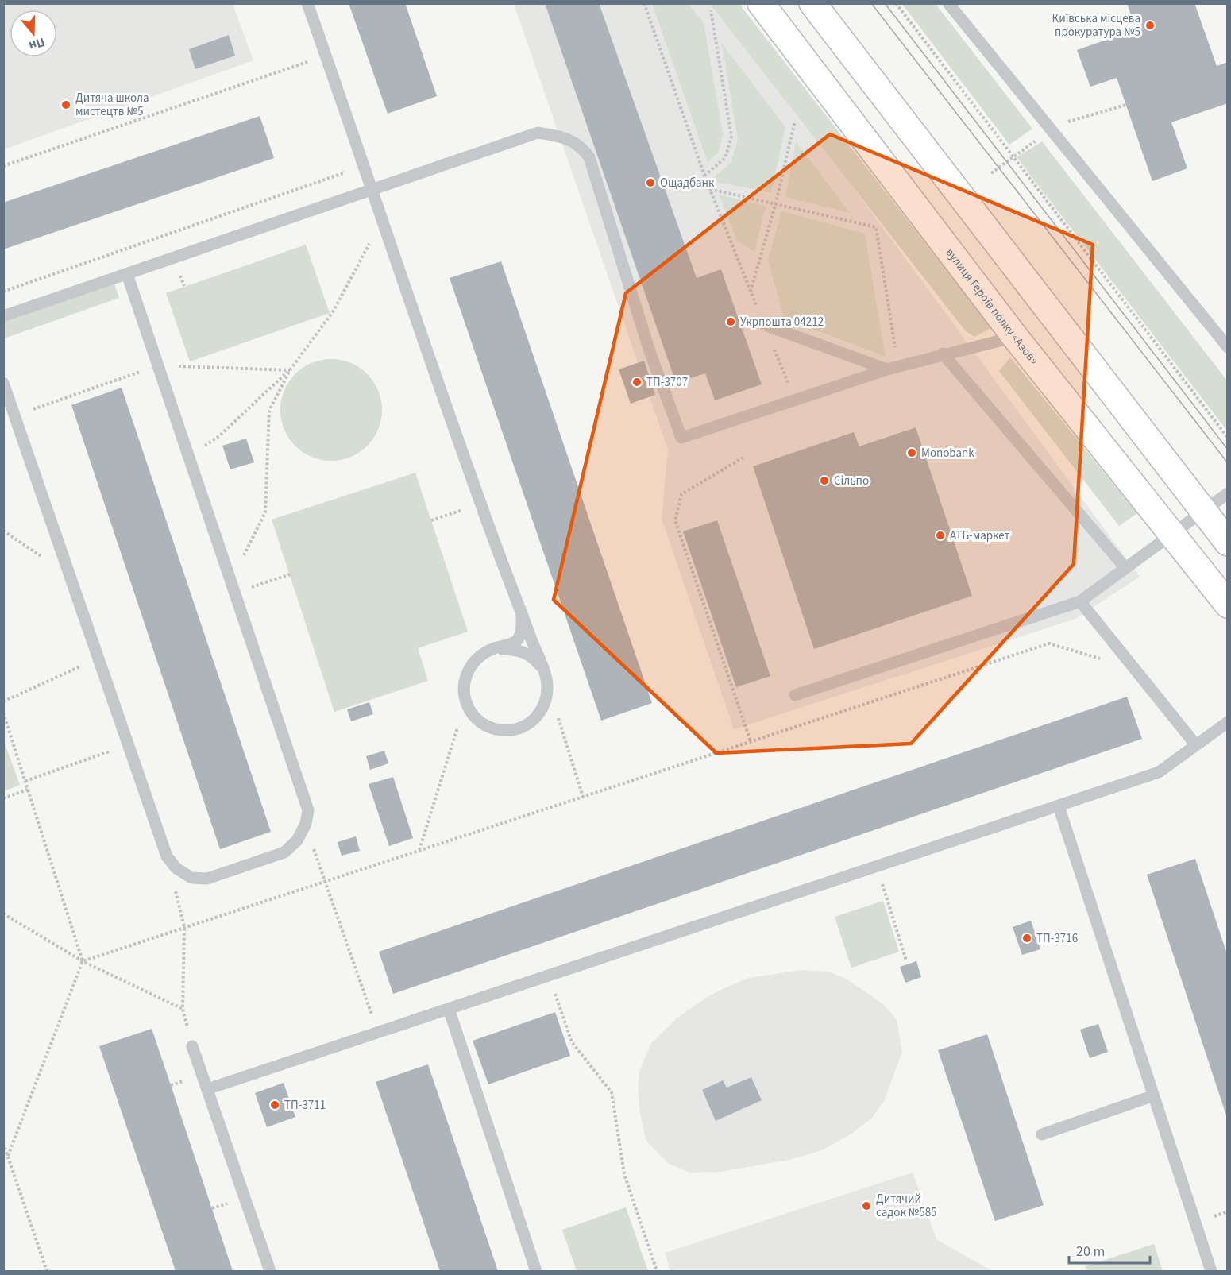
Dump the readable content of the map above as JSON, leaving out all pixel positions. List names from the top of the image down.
{
  "streets": {
    "main road": ["вулиця Героїв полку «Азов»"]
  },
  "places": [
    "Київська місцева прокуратура №5",
    "Дитяча школа мистецтв №5",
    "Ощадбанк",
    "Укрпошта 04212",
    "ТП-3707",
    "Monobank",
    "Сільпо",
    "АТБ-маркет",
    "ТП-3716",
    "ТП-3711",
    "Дитячий садок №585"
  ],
  "scale_bar": "20 m",
  "north": "bottom"
}
